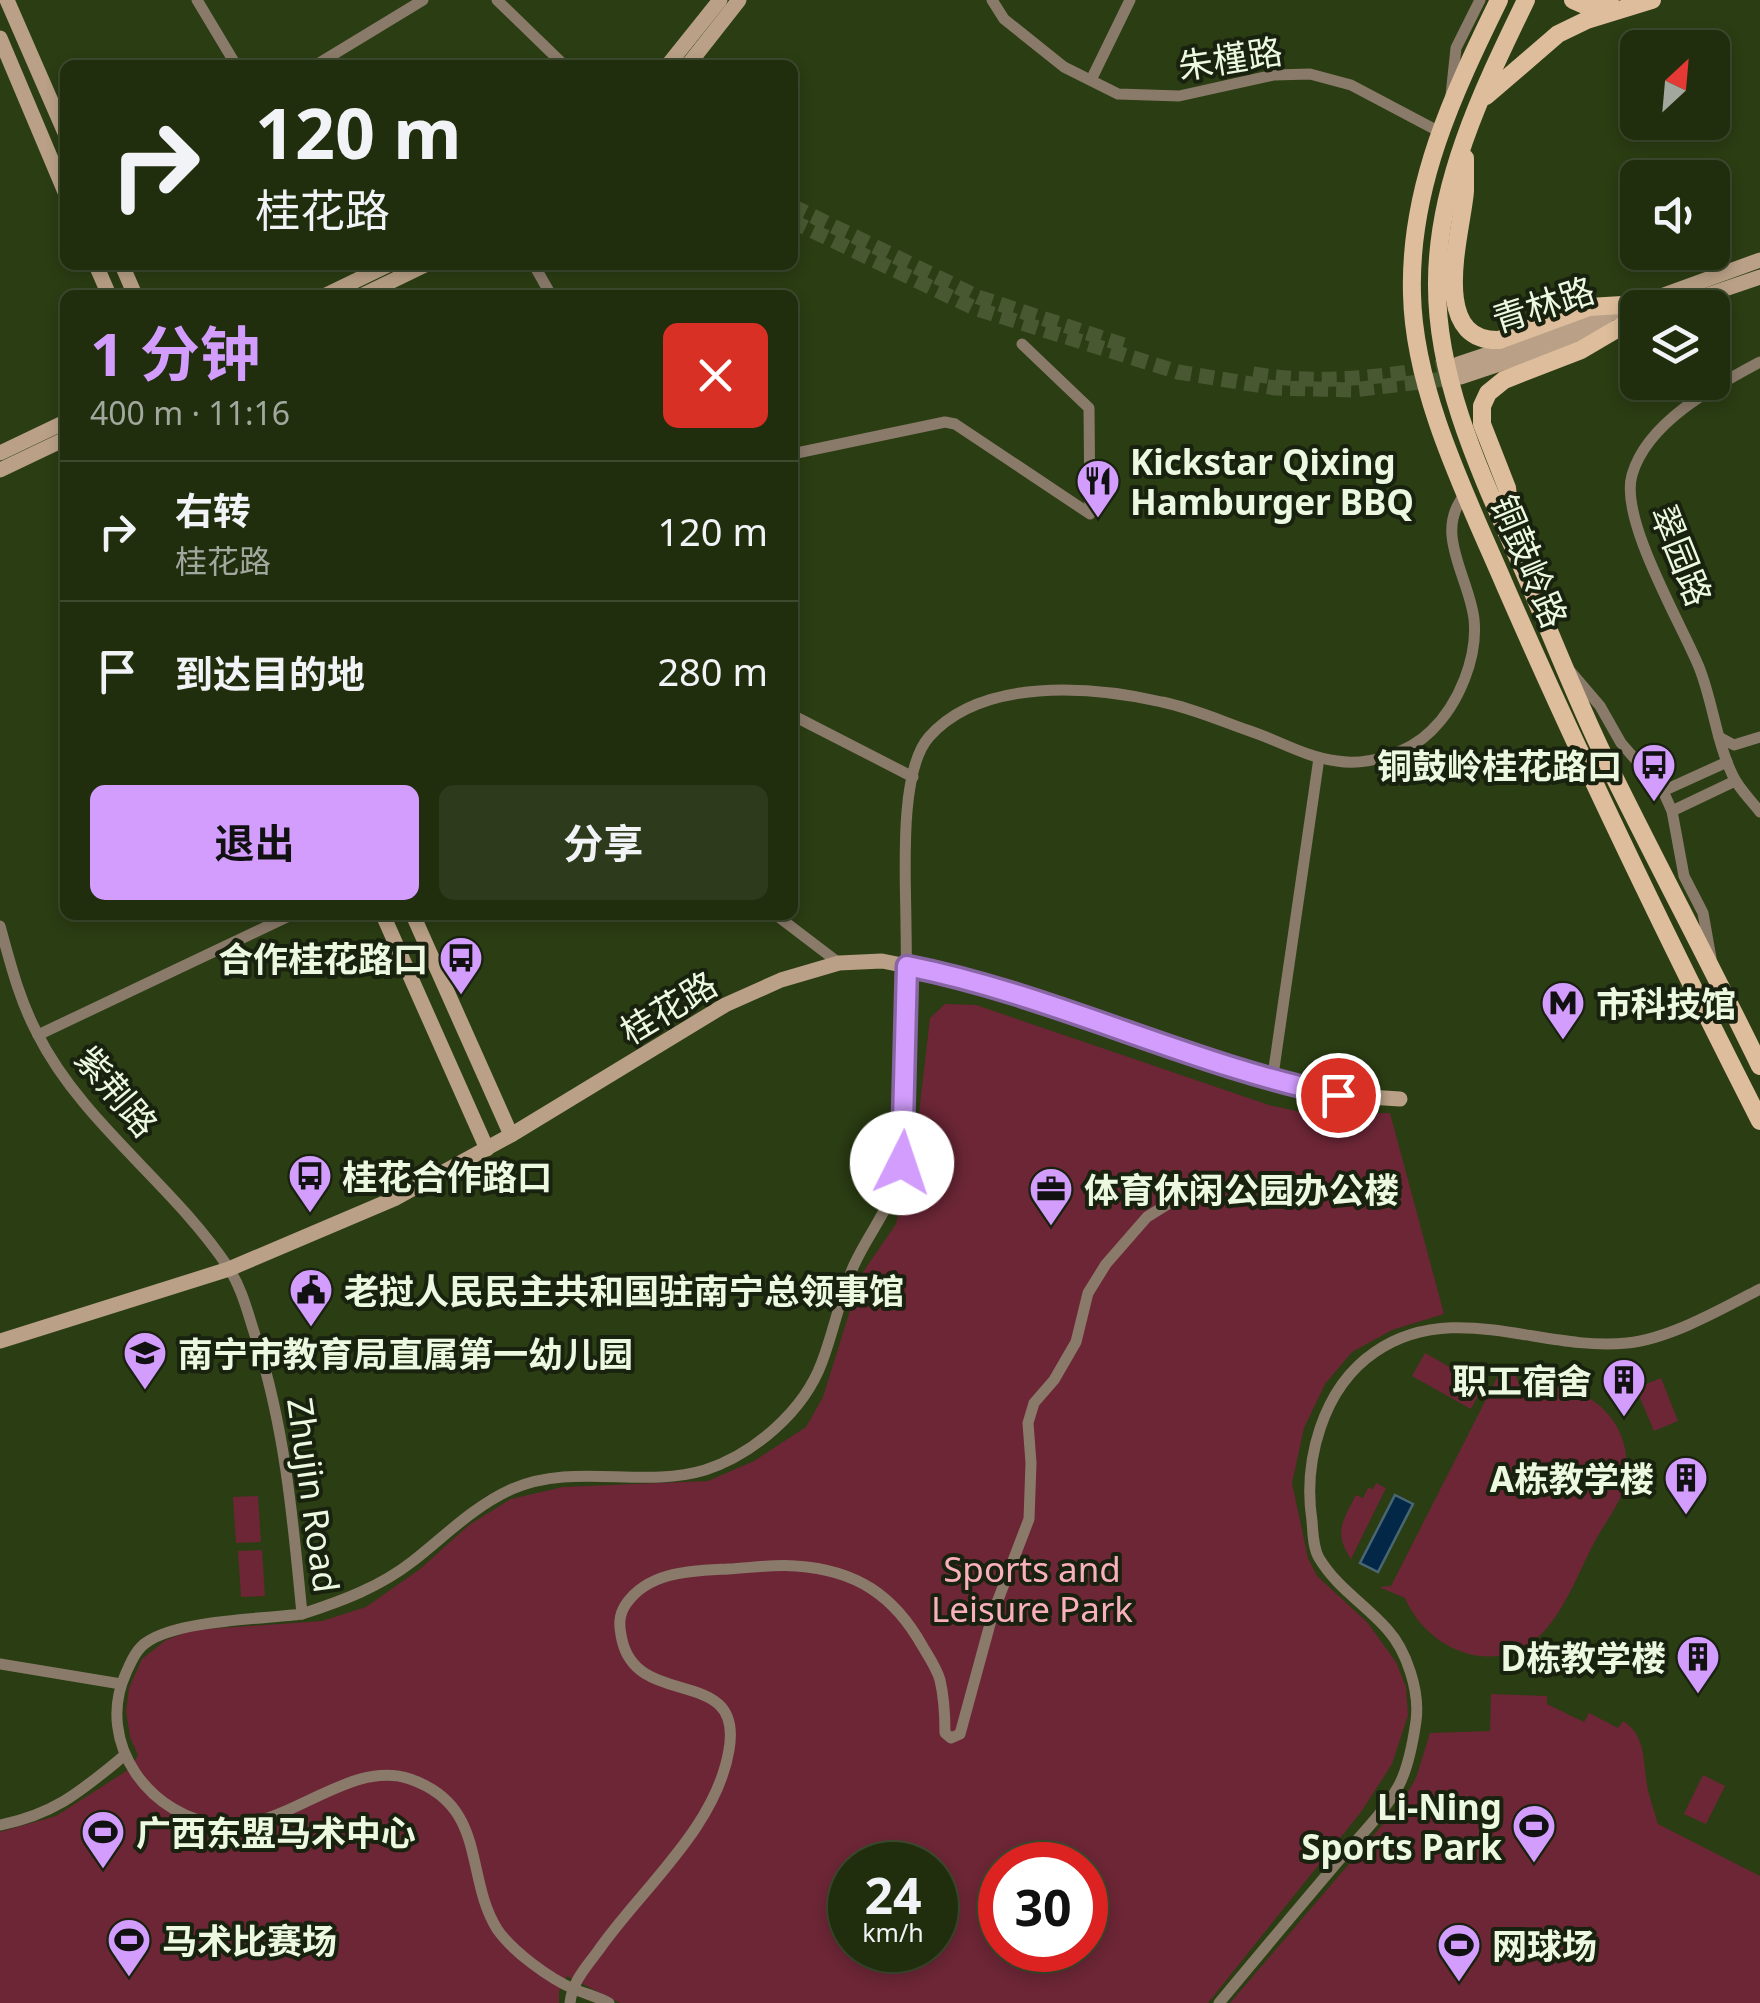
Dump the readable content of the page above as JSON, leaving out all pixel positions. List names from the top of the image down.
{
  "streets": {
    "main road": ["铜鼓岭路"],
    "street": [
      "朱槿路",
      "青林路",
      "翠园路",
      "桂花路",
      "紫荆路",
      "Zhujin Road"
    ]
  },
  "crossings": [
    ["朱槿路", "铜鼓岭路"],
    ["铜鼓岭路", "Zhujin Road"],
    ["桂花路", "紫荆路"],
    ["桂花路", "Zhujin Road"],
    ["紫荆路", "Zhujin Road"]
  ],
  "parks": ["Sports and Leisure Park"],
  "places": {
    "restaurant": ["Kickstar Qixing Hamburger BBQ"],
    "bus stop": ["铜鼓岭桂花路口", "合作桂花路口", "桂花合作路口"],
    "metro station": ["市科技馆"],
    "office": ["体育休闲公园办公楼"],
    "public building": ["老挝人民民主共和国驻南宁总领事馆"],
    "school or university": ["南宁市教育局直属第一幼儿园"],
    "building": ["职工宿舍", "A栋教学楼", "D栋教学楼"],
    "sports": [
      "Li-Ning Sports Park",
      "广西东盟马术中心",
      "马术比赛场",
      "网球场"
    ]
  },
  "north": "top right",
  "page": {
    "turn": ["120 m", "桂花路"],
    "heading": ["1 分钟", "400 m · 11:16"],
    "list": [
      {
        "name": "右转",
        "note": "桂花路",
        "value": "120 m"
      },
      {
        "name": "到达目的地",
        "value": "280 m"
      }
    ],
    "buttons": ["退出", "分享"],
    "speed": "24 km/h",
    "limit": "30"
  }
}
